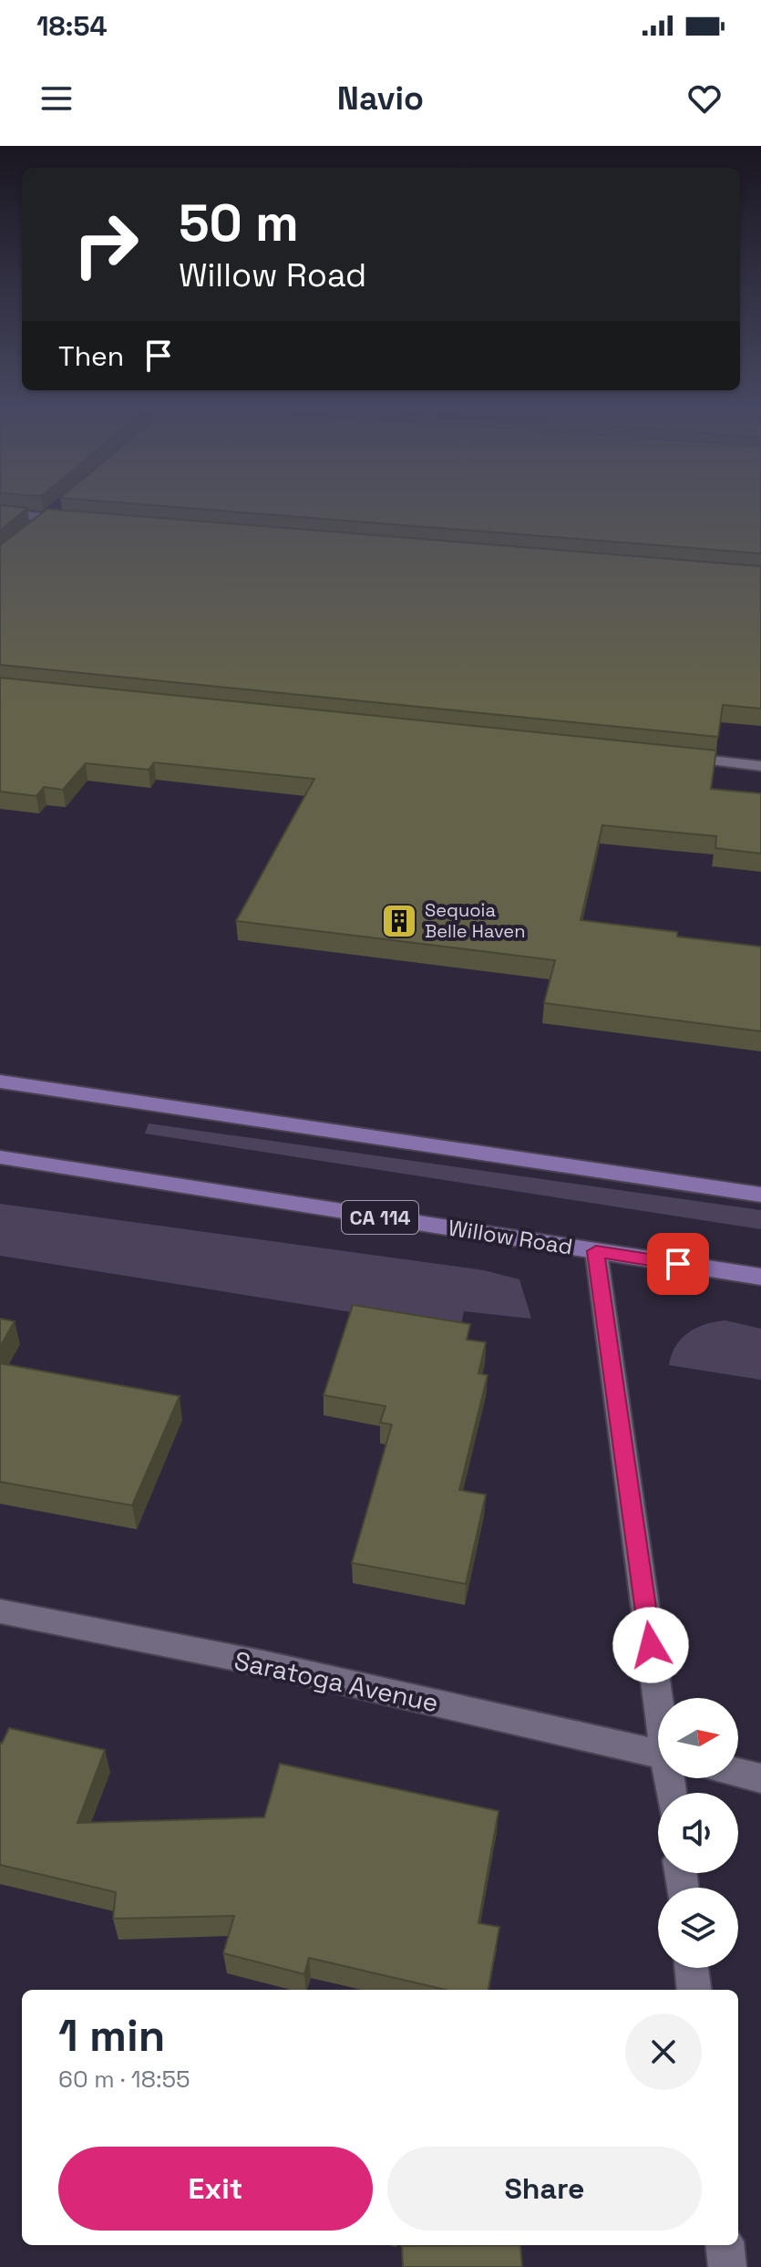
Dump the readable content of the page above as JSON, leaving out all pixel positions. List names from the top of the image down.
{
  "streets": {
    "main road": ["CA 114", "Willow Road"],
    "street": ["Saratoga Avenue"]
  },
  "places": {
    "building": ["Sequoia Belle Haven"]
  },
  "north": "right",
  "page": {
    "status": "18:54",
    "header": "Navio",
    "turn": ["50 m", "Willow Road"],
    "then": "Then",
    "heading": ["1 min", "60 m · 18:55"],
    "buttons": ["Exit", "Share"]
  }
}
